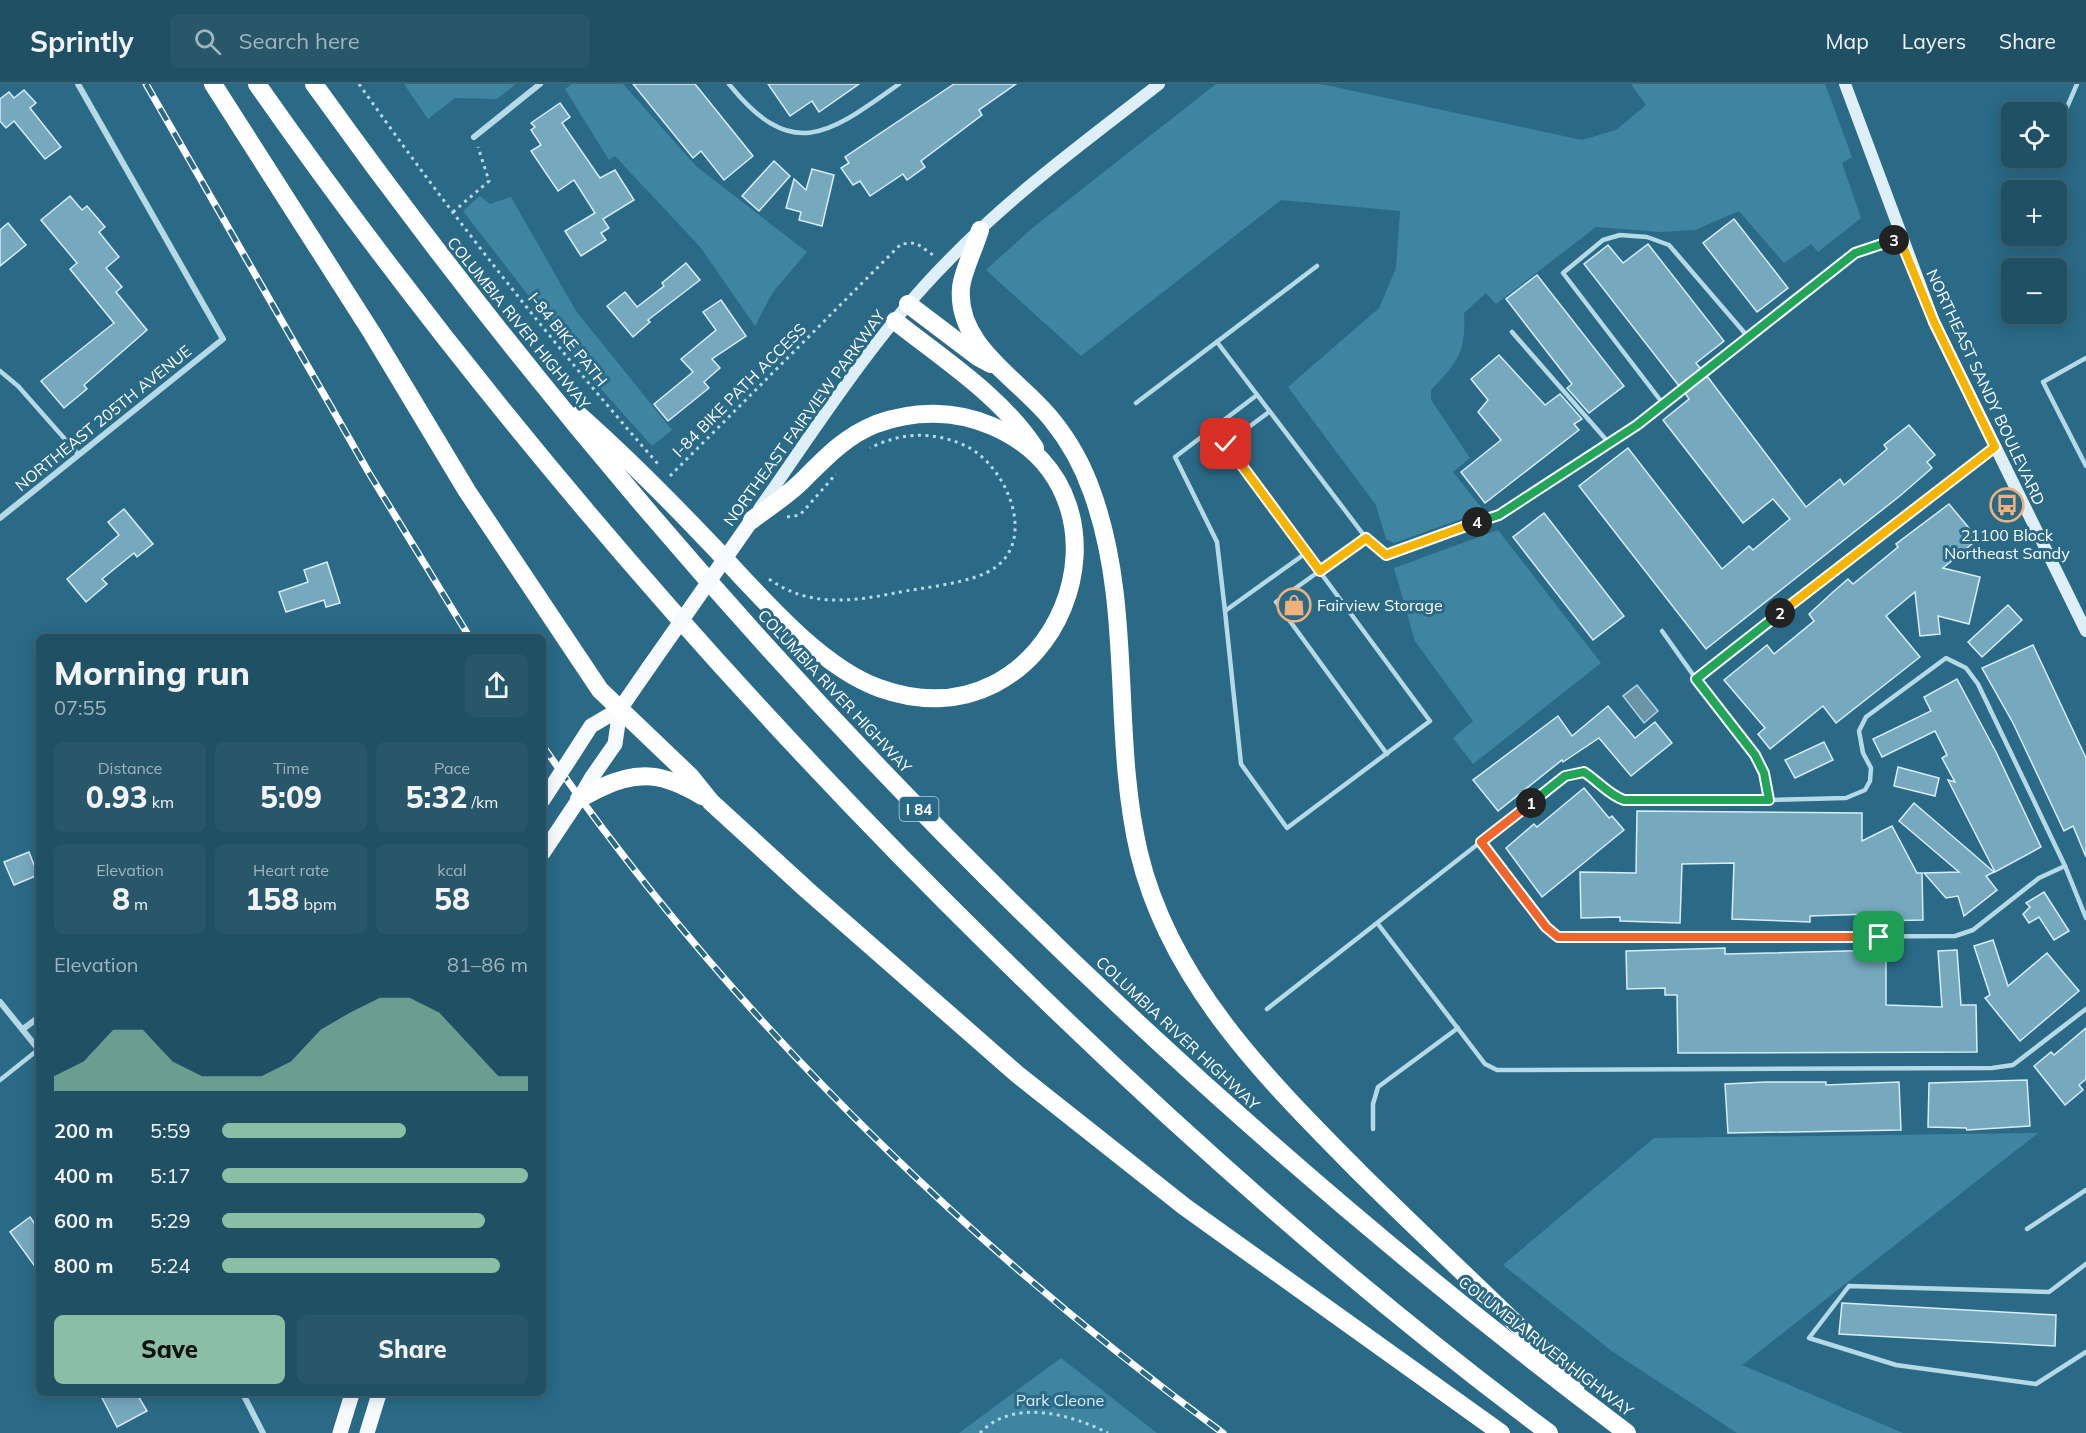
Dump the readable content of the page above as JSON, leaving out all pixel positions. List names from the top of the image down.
{
  "streets": {
    "highway": ["COLUMBIA RIVER HIGHWAY", "I 84"],
    "main road": ["NORTHEAST SANDY BOULEVARD", "NORTHEAST FAIRVIEW PARKWAY"],
    "street": ["NORTHEAST 205TH AVENUE"],
    "path": ["I-84 BIKE PATH", "I-84 BIKE PATH ACCESS"]
  },
  "crossings": [
    ["I-84 BIKE PATH ACCESS", "NORTHEAST FAIRVIEW PARKWAY"]
  ],
  "parks": ["Park Cleone"],
  "places": {
    "bus stop": ["21100 Block Northeast Sandy"],
    "shop": ["Fairview Storage"]
  },
  "page": {
    "header": "Sprintly",
    "search": "Search here",
    "nav": ["Map", "Layers", "Share"],
    "map_buttons": ["+", "−"],
    "pins": [
      "3",
      "4",
      "2",
      "1"
    ],
    "heading": ["Morning run", "07:55"],
    "stats": [
      ["Distance", "0.93 km"],
      ["Time", "5:09"],
      ["Pace", "5:32 /km"],
      ["Elevation", "8 m"],
      ["Heart rate", "158 bpm"],
      ["kcal", "58"]
    ],
    "chart": ["Elevation", "81–86 m"],
    "list": [
      {
        "name": "200 m",
        "note": "5:59"
      },
      {
        "name": "400 m",
        "note": "5:17"
      },
      {
        "name": "600 m",
        "note": "5:29"
      },
      {
        "name": "800 m",
        "note": "5:24"
      }
    ],
    "buttons": ["Save", "Share"]
  }
}
